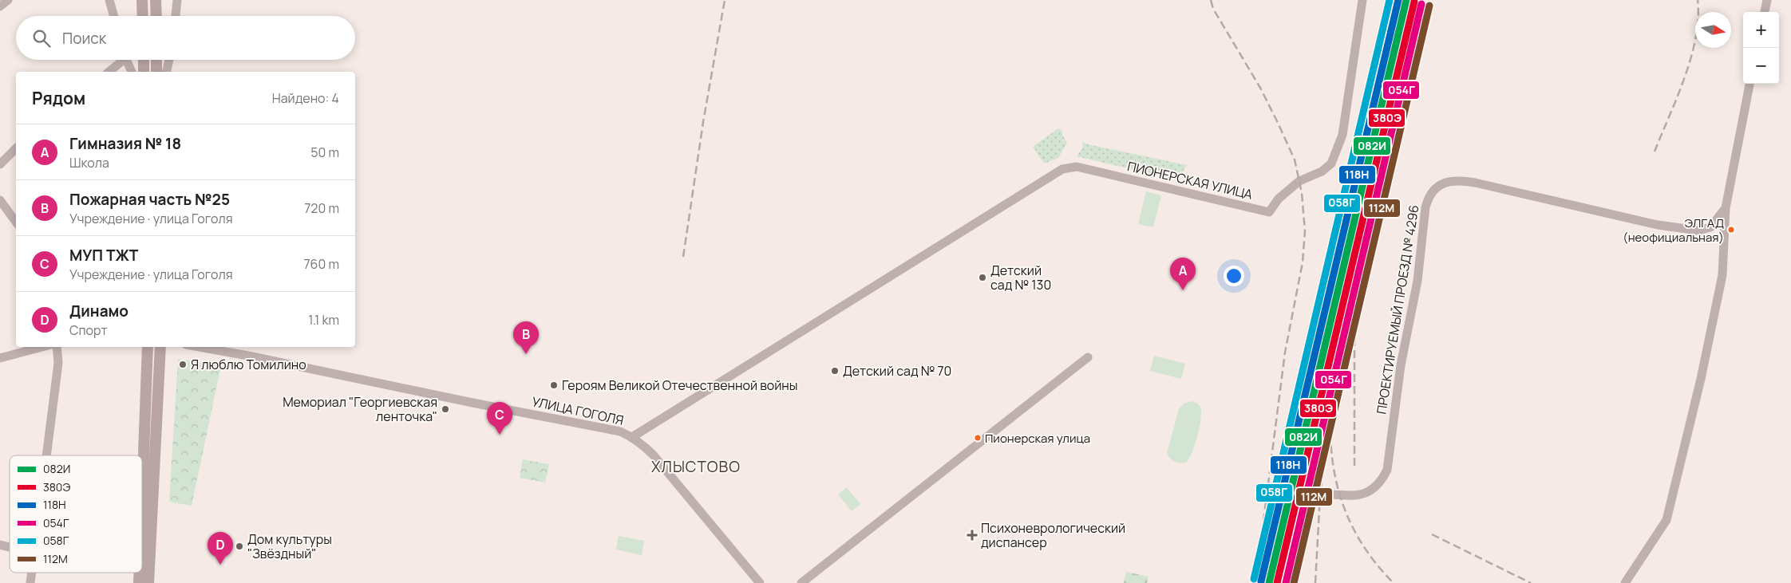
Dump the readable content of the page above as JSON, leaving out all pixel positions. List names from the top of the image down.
{
  "streets": {
    "street": ["ПИОНЕРСКАЯ УЛИЦА", "ПРОЕКТИРУЕМЫЙ ПРОЕЗД № 4296", "УЛИЦА ГОГОЛЯ"]
  },
  "crossings": [
    ["ПИОНЕРСКАЯ УЛИЦА", "УЛИЦА ГОГОЛЯ"]
  ],
  "districts": ["ХЛЫСТОВО"],
  "places": {
    "other": [
      "ЭЛГАД (неофициальная)",
      "Детский сад № 130",
      "Я люблю Томилино",
      "Детский сад № 70",
      "Героям Великой Отечественной войны",
      "Мемориал \"Георгиевская ленточка\"",
      "Пионерская улица",
      "Дом культуры \"Звёздный\""
    ],
    "health": ["Психоневрологический диспансер"]
  },
  "lines": [
    "transit line 082И",
    "transit line 118Н",
    "transit line 058Г",
    "transit line 380Э",
    "transit line 054Г",
    "transit line 112М"
  ],
  "legend": [
    "082И",
    "380Э",
    "118Н",
    "054Г",
    "058Г",
    "112М"
  ],
  "north": "right",
  "page": {
    "map_buttons": ["+", "−"],
    "search": "Поиск",
    "heading": ["Рядом", "Найдено: 4"],
    "list": [
      {
        "mark": "A",
        "name": "Гимназия № 18",
        "note": "Школа",
        "value": "50 m"
      },
      {
        "mark": "B",
        "name": "Пожарная часть №25",
        "note": "Учреждение · улица Гоголя",
        "value": "720 m"
      },
      {
        "mark": "C",
        "name": "МУП ТЖТ",
        "note": "Учреждение · улица Гоголя",
        "value": "760 m"
      },
      {
        "mark": "D",
        "name": "Динамо",
        "note": "Спорт",
        "value": "1.1 km"
      }
    ],
    "pins": [
      "A",
      "B",
      "C",
      "D"
    ]
  }
}
